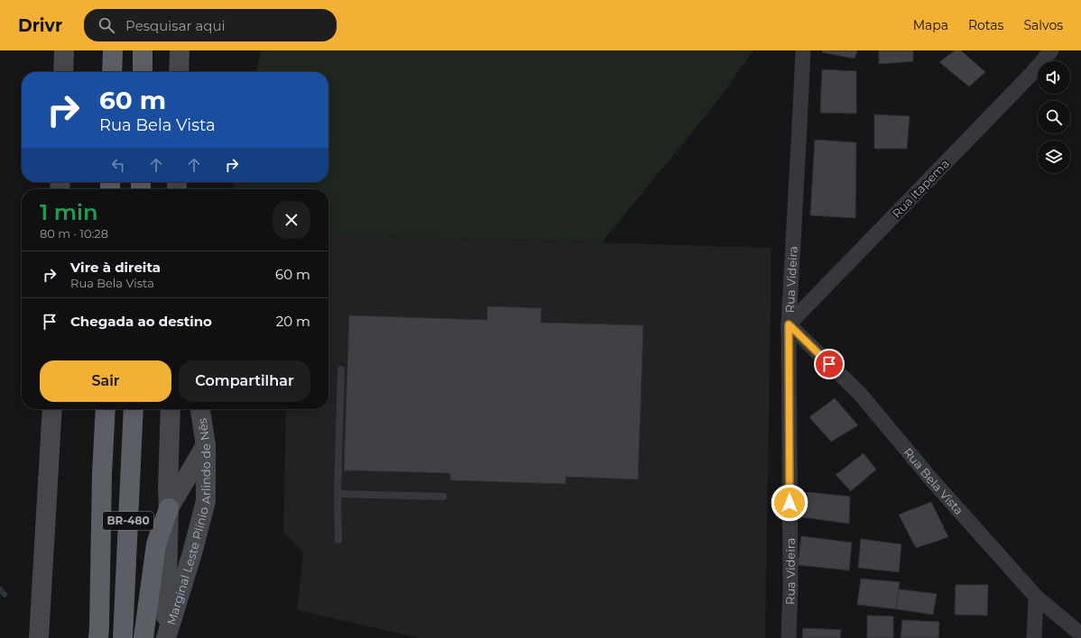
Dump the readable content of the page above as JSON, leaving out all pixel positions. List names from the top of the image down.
{
  "streets": {
    "highway": ["BR-480"],
    "main road": ["Marginal Leste Plínio Arlindo de Nês"],
    "street": ["Rua Itapema", "Rua Videira", "Rua Bela Vista"]
  },
  "crossings": [
    ["Rua Itapema", "Rua Videira"],
    ["Rua Itapema", "Rua Bela Vista"],
    ["Rua Videira", "Rua Bela Vista"]
  ],
  "page": {
    "header": "Drivr",
    "search": "Pesquisar aqui",
    "nav": ["Mapa", "Rotas", "Salvos"],
    "turn": ["60 m", "Rua Bela Vista"],
    "heading": ["1 min", "80 m · 10:28"],
    "list": [
      {
        "name": "Vire à direita",
        "note": "Rua Bela Vista",
        "value": "60 m"
      },
      {
        "name": "Chegada ao destino",
        "value": "20 m"
      }
    ],
    "buttons": ["Sair", "Compartilhar"]
  }
}
